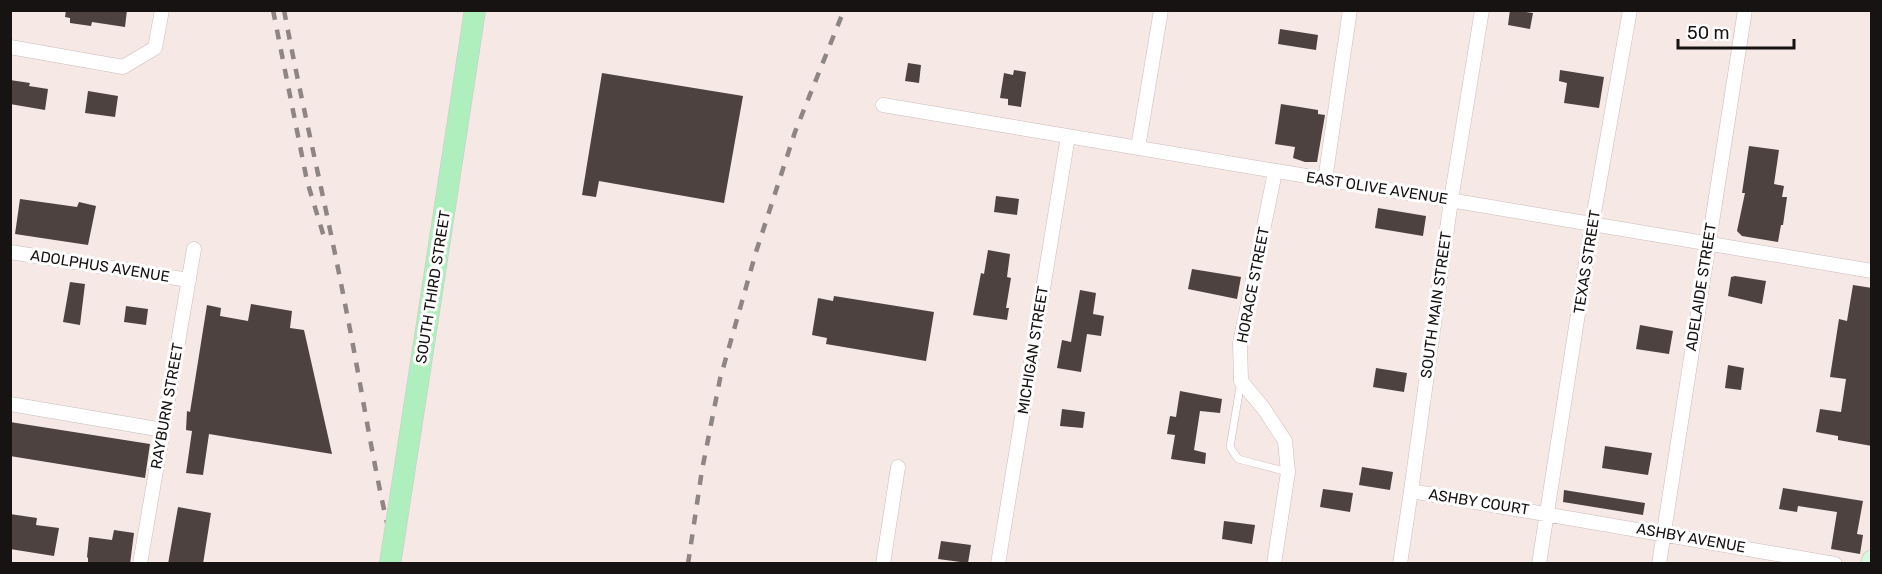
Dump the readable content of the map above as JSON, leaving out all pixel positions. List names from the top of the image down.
{
  "streets": {
    "main road": ["SOUTH THIRD STREET"],
    "street": [
      "EAST OLIVE AVENUE",
      "TEXAS STREET",
      "ADOLPHUS AVENUE",
      "HORACE STREET",
      "ADELAIDE STREET",
      "SOUTH MAIN STREET",
      "MICHIGAN STREET",
      "RAYBURN STREET",
      "ASHBY COURT",
      "ASHBY AVENUE"
    ]
  },
  "crossings": [
    ["EAST OLIVE AVENUE", "TEXAS STREET"],
    ["EAST OLIVE AVENUE", "HORACE STREET"],
    ["EAST OLIVE AVENUE", "ADELAIDE STREET"],
    ["EAST OLIVE AVENUE", "SOUTH MAIN STREET"],
    ["EAST OLIVE AVENUE", "MICHIGAN STREET"],
    ["TEXAS STREET", "ASHBY COURT"],
    ["TEXAS STREET", "ASHBY AVENUE"],
    ["ADOLPHUS AVENUE", "RAYBURN STREET"],
    ["ADELAIDE STREET", "ASHBY AVENUE"],
    ["SOUTH MAIN STREET", "ASHBY COURT"],
    ["ASHBY COURT", "ASHBY AVENUE"]
  ],
  "scale_bar": "50 m"
}
